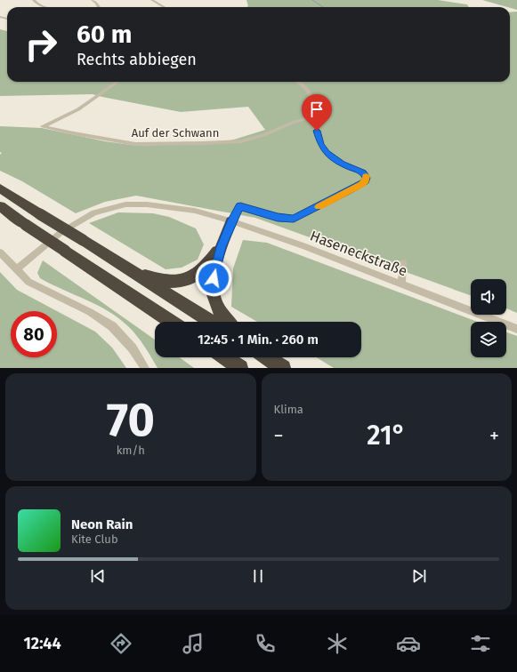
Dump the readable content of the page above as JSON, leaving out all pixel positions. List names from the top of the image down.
{
  "streets": {
    "street": ["Auf der Schwann", "Haseneckstraße"]
  },
  "page": {
    "turn": ["60 m", "Rechts abbiegen"],
    "limit": "80",
    "trip": "12:45 · 1 Min. · 260 m",
    "tile": [
      ["70", "km/h"],
      "Klima"
    ],
    "heat": ["−", "21°", "+"],
    "song": ["Neon Rain", "Kite Club"],
    "tabs": "12:44"
  }
}
